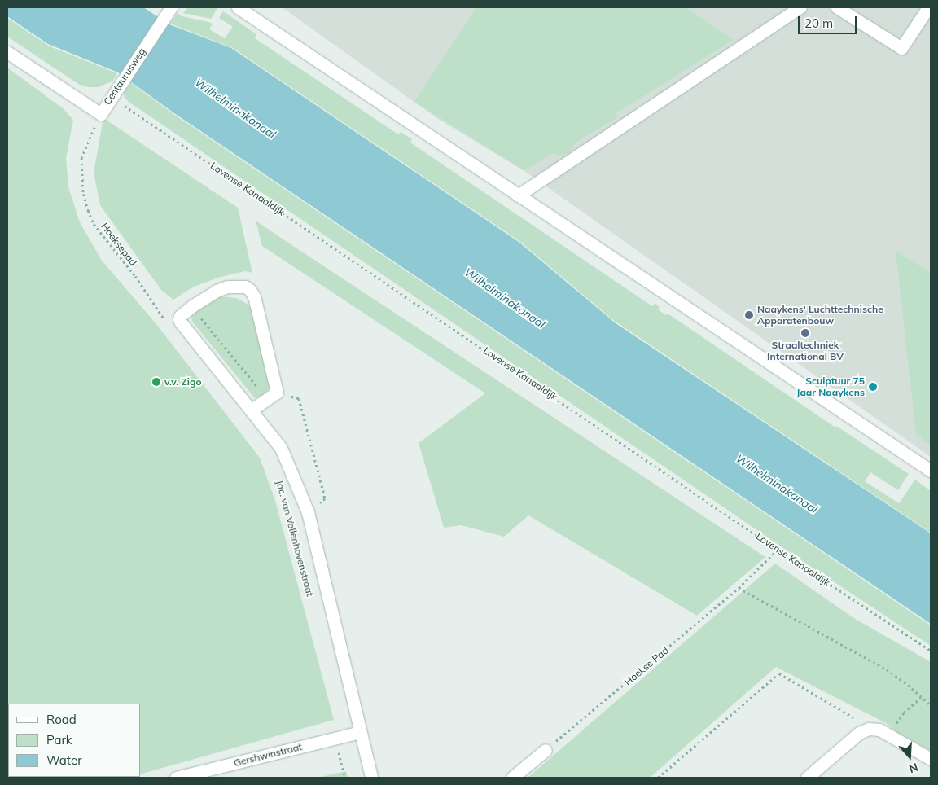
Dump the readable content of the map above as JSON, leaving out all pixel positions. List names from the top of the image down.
{
  "streets": {
    "street": ["Centaurusweg", "Jac. van Vollenhovenstraat", "Gershwinstraat"],
    "path": ["Lovense Kanaaldijk", "Hoeksepad", "Hoekse Pad"]
  },
  "crossings": [
    ["Centaurusweg", "Lovense Kanaaldijk"],
    ["Centaurusweg", "Hoeksepad"],
    ["Lovense Kanaaldijk", "Hoekse Pad"],
    ["Jac. van Vollenhovenstraat", "Gershwinstraat"]
  ],
  "water": ["Wilhelminakanaal"],
  "places": [
    "Naaykens' Luchttechnische Apparatenbouw",
    "Straaltechniek International BV",
    "v.v. Zigo",
    "Sculptuur 75 Jaar Naaykens"
  ],
  "legend": ["Road", "Park", "Water"],
  "scale_bar": "20 m",
  "north": "bottom"
}
